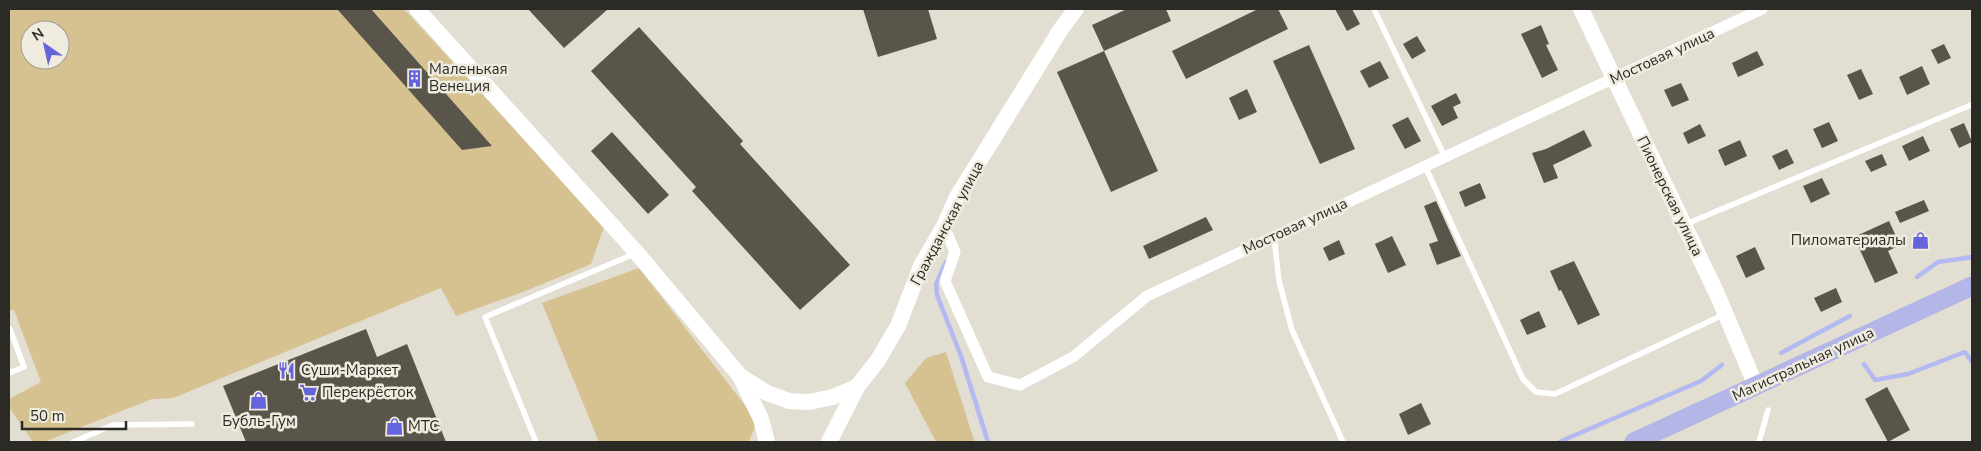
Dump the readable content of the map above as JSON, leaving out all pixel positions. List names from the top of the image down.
{
  "streets": {
    "main road": ["Магистральная улица"],
    "street": ["Мостовая улица", "Пионерская улица", "Гражданская улица"]
  },
  "crossings": [
    ["Мостовая улица", "Пионерская улица"],
    ["Мостовая улица", "Гражданская улица"],
    ["Пионерская улица", "Магистральная улица"]
  ],
  "places": {
    "building": ["Маленькая Венеция"],
    "shop": ["Пиломатериалы", "Бубль-Гум", "МТС"],
    "restaurant": ["Суши-Маркет"],
    "supermarket": ["Перекрёсток"]
  },
  "scale_bar": "50 m",
  "north": "top left"
}
